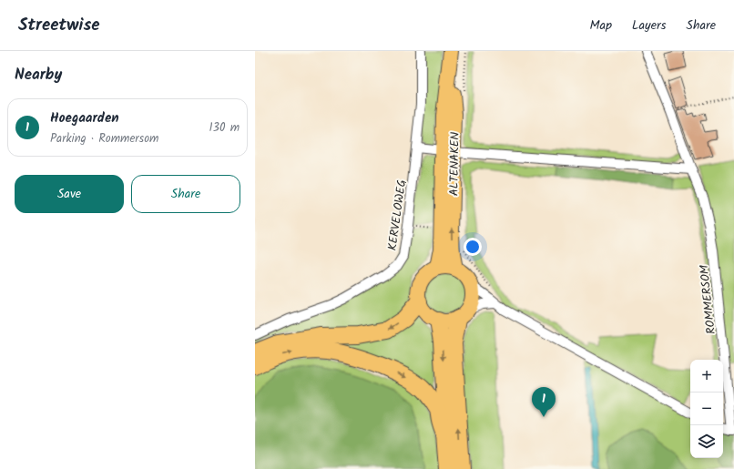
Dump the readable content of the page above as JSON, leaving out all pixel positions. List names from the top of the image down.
{
  "streets": {
    "main road": ["ALTENAKEN"],
    "street": ["KERVELOWEG", "ROMMERSOM"]
  },
  "page": {
    "header": "Streetwise",
    "nav": ["Map", "Layers", "Share"],
    "heading": "Nearby",
    "list": [
      {
        "mark": "1",
        "name": "Hoegaarden",
        "note": "Parking · Rommersom",
        "value": "130 m"
      }
    ],
    "buttons": ["Save", "Share"],
    "map_buttons": ["+", "−"],
    "pins": "1"
  }
}
